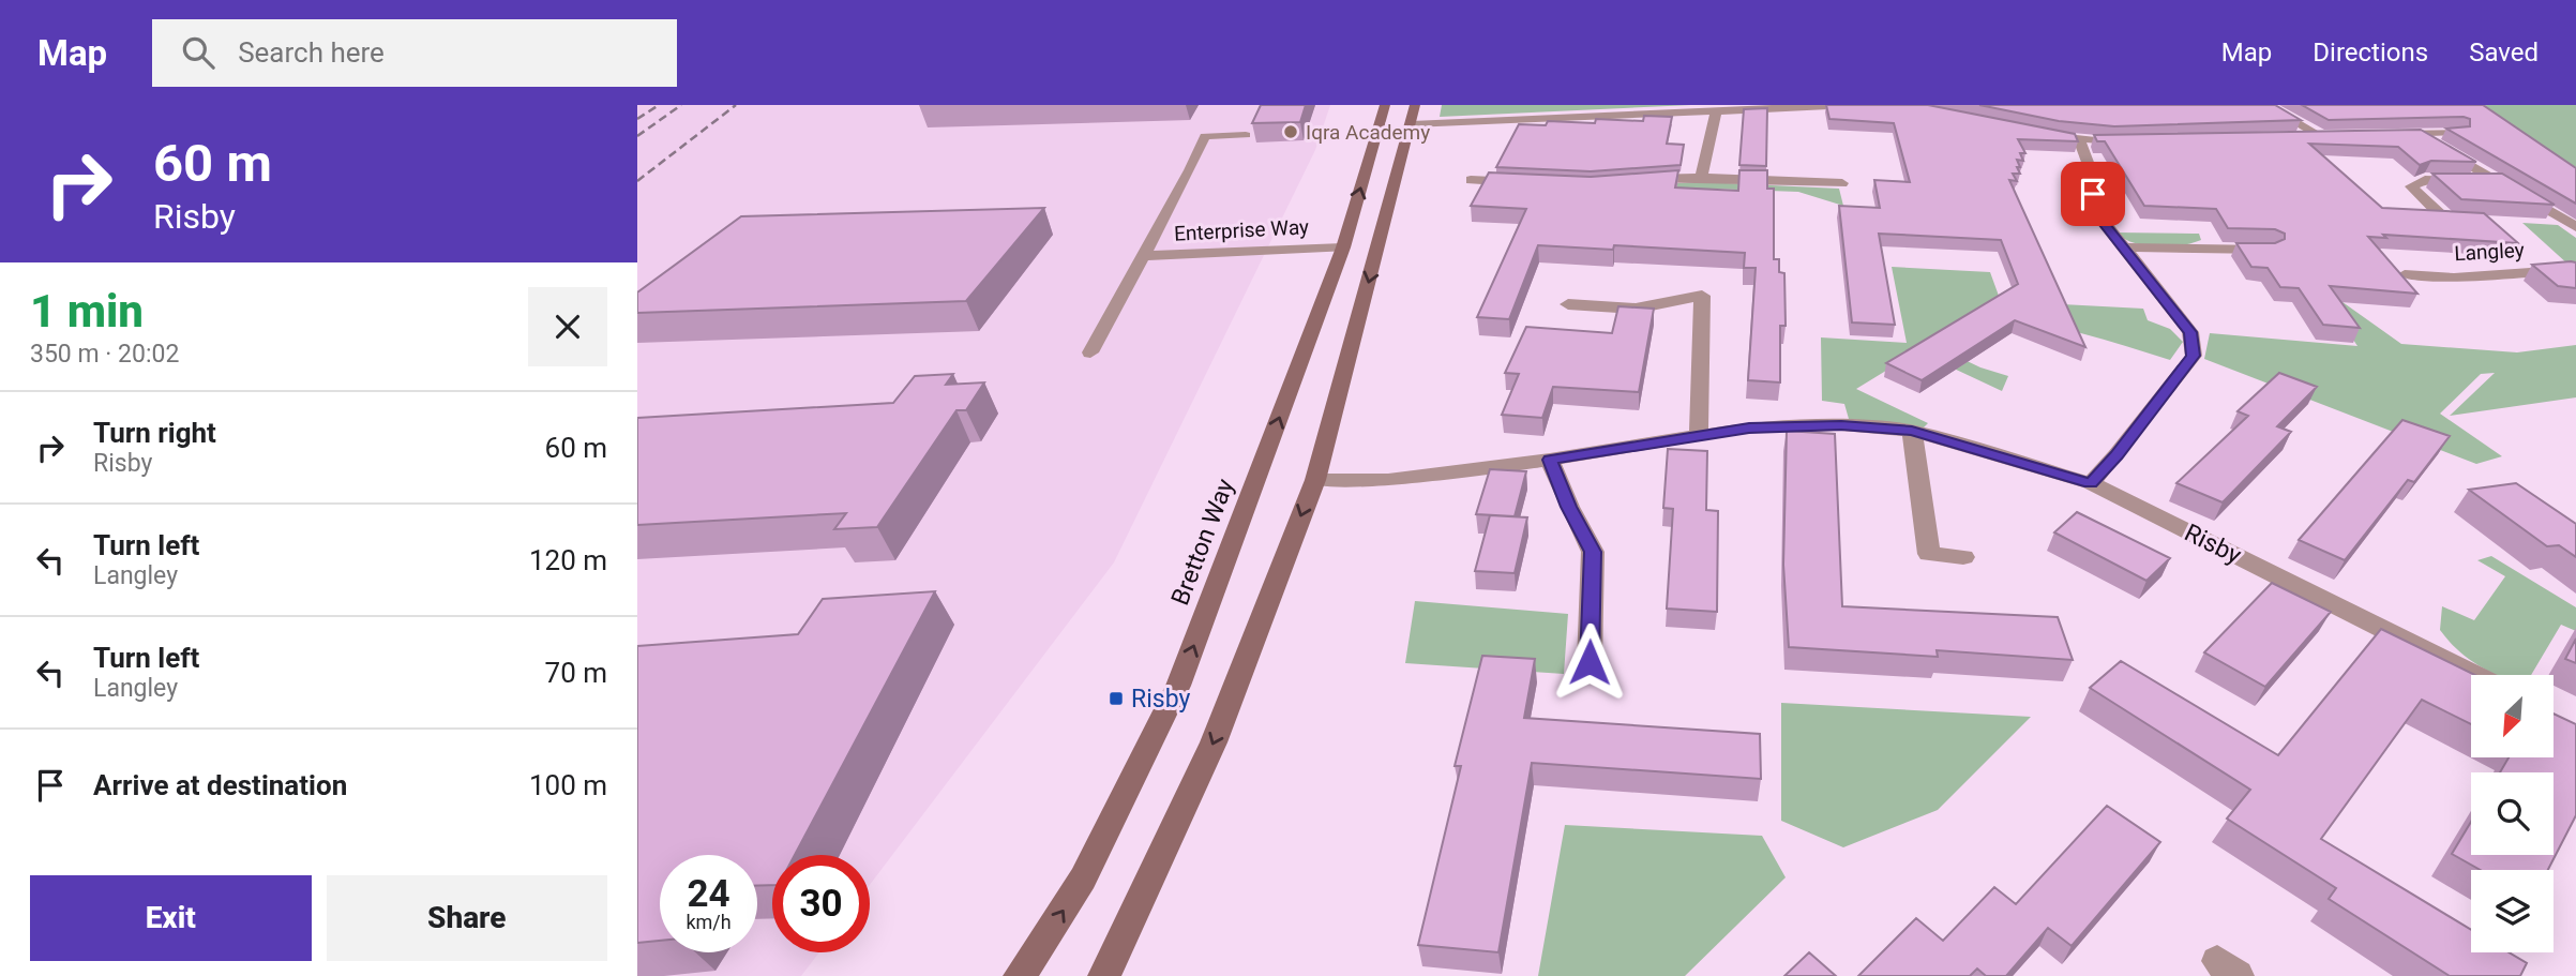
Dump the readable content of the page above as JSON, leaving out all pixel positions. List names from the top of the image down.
{
  "streets": {
    "street": [
      "Enterprise Way",
      "Langley",
      "Bretton Way",
      "Risby"
    ]
  },
  "crossings": [
    ["Enterprise Way", "Bretton Way"]
  ],
  "places": {
    "other": ["Iqra Academy"],
    "transit": ["Risby"]
  },
  "north": "bottom left",
  "page": {
    "header": "Map",
    "search": "Search here",
    "nav": ["Map", "Directions", "Saved"],
    "turn": ["60 m", "Risby"],
    "heading": ["1 min", "350 m · 20:02"],
    "list": [
      {
        "name": "Turn right",
        "note": "Risby",
        "value": "60 m"
      },
      {
        "name": "Turn left",
        "note": "Langley",
        "value": "120 m"
      },
      {
        "name": "Turn left",
        "note": "Langley",
        "value": "70 m"
      },
      {
        "name": "Arrive at destination",
        "value": "100 m"
      }
    ],
    "speed": "24 km/h",
    "limit": "30",
    "buttons": ["Exit", "Share"]
  }
}
